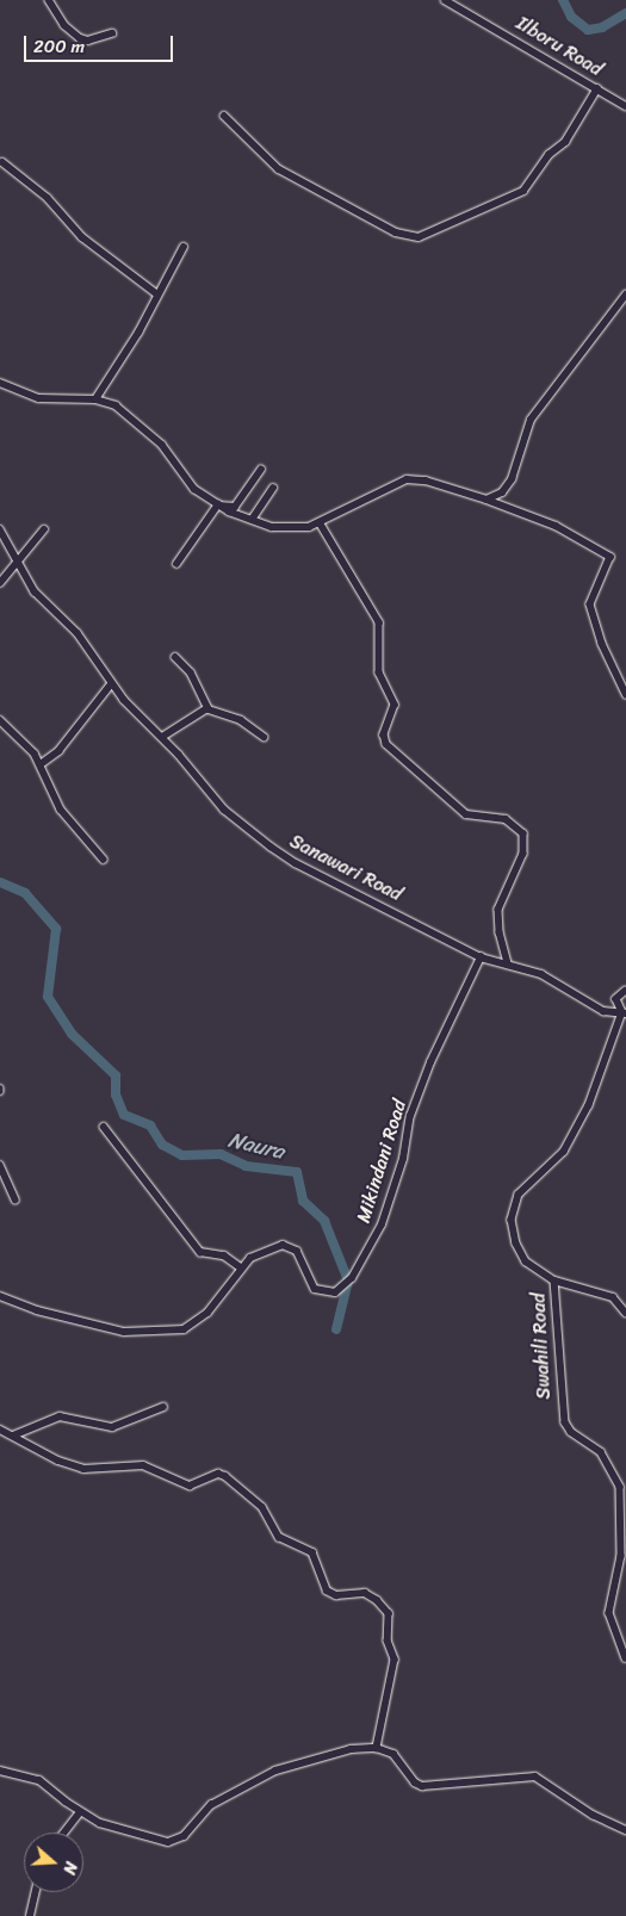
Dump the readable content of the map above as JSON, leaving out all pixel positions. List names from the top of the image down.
{
  "streets": {
    "street": [
      "Ilboru Road",
      "Sanawari Road",
      "Mikindani Road",
      "Swahili Road"
    ]
  },
  "crossings": [
    ["Sanawari Road", "Mikindani Road"],
    ["Sanawari Road", "Swahili Road"]
  ],
  "water": ["Naura"],
  "scale_bar": "200 m",
  "north": "right"
}
